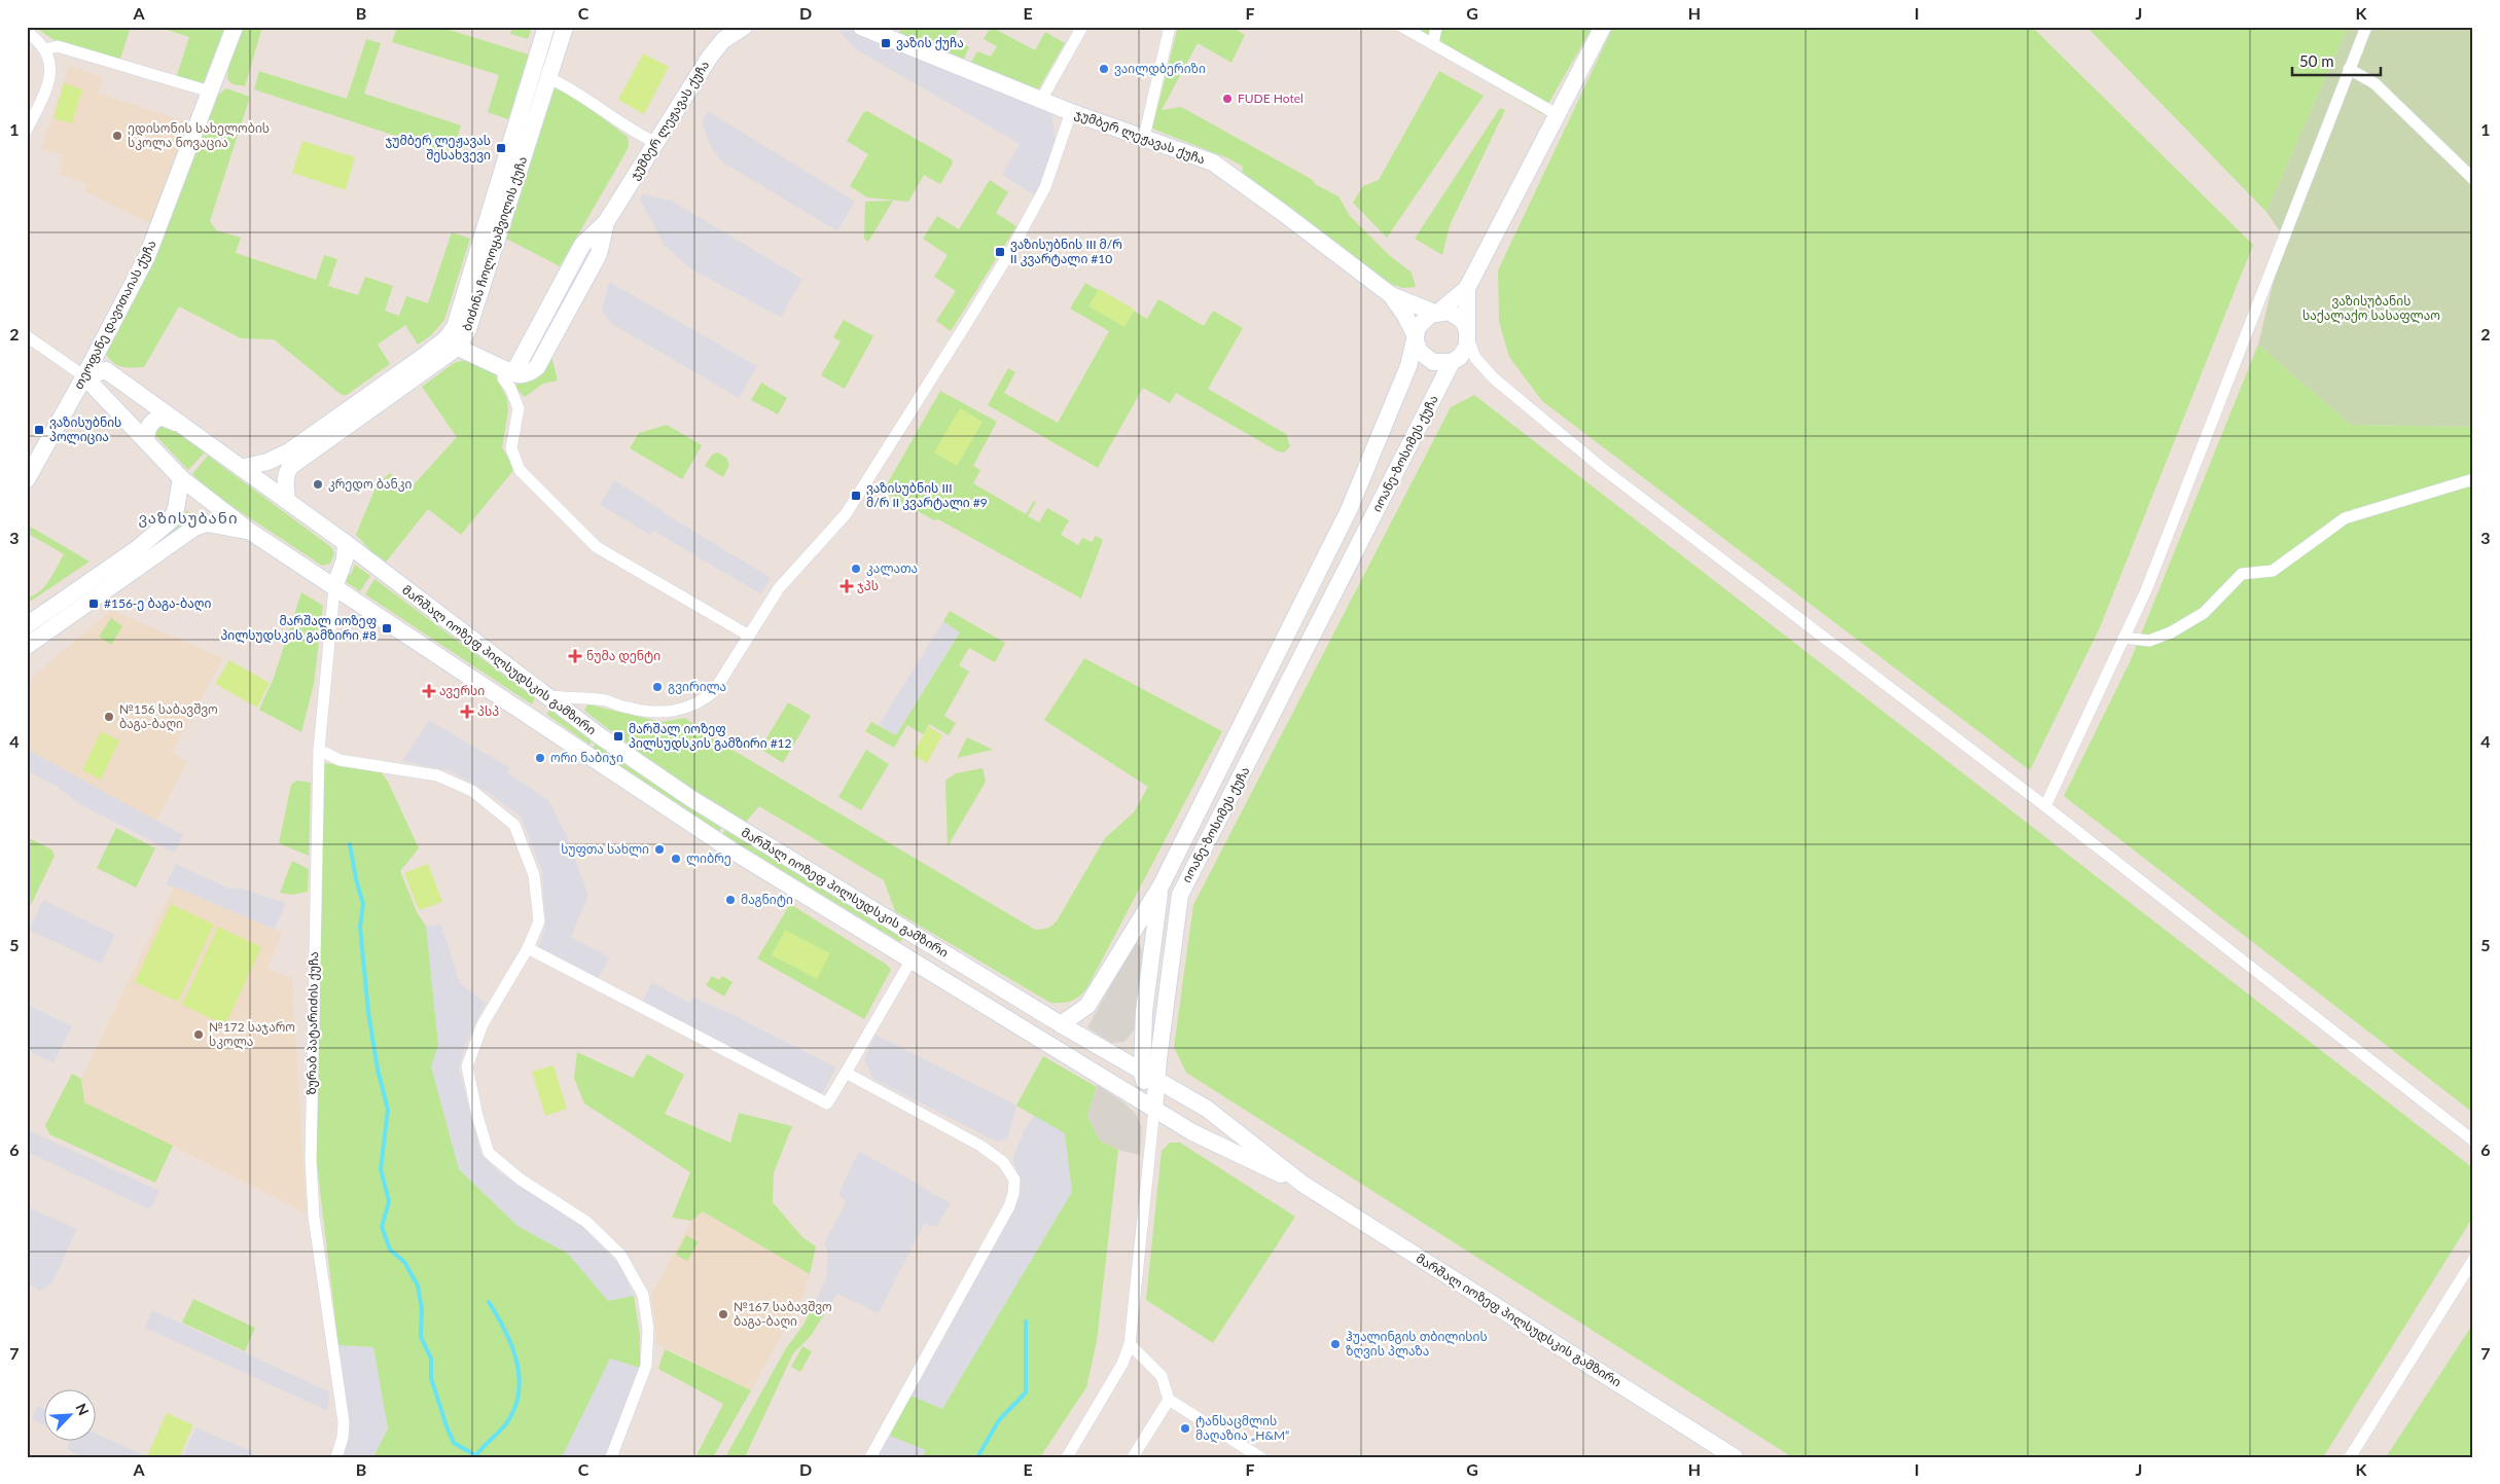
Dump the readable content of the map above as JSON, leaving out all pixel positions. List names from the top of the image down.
{
  "streets": {
    "main road": [
      "ჯუმბერ ლეჟავას ქუჩა",
      "ბიძინა ჩოლოყაშვილის ქუჩა",
      "თეოფანე დავითაიას ქუჩა",
      "იოანე-ზოსიმეს ქუჩა",
      "მარშალ იოზეფ პილსუდსკის გამზირი"
    ],
    "street": ["ზურაბ პატარიძის ქუჩა"]
  },
  "crossings": [
    ["ჯუმბერ ლეჟავას ქუჩა", "იოანე-ზოსიმეს ქუჩა"],
    ["ბიძინა ჩოლოყაშვილის ქუჩა", "მარშალ იოზეფ პილსუდსკის გამზირი"],
    ["თეოფანე დავითაიას ქუჩა", "მარშალ იოზეფ პილსუდსკის გამზირი"],
    ["იოანე-ზოსიმეს ქუჩა", "მარშალ იოზეფ პილსუდსკის გამზირი"],
    ["მარშალ იოზეფ პილსუდსკის გამზირი", "ზურაბ პატარიძის ქუჩა"]
  ],
  "districts": ["ვაზისუბანი"],
  "parks": ["ვაზისუბანის საქალაქო სასაფლაო"],
  "places": {
    "transit": [
      "ვაზის ქუჩა",
      "ჯუმბერ ლეჟავას შესახვევი",
      "ვაზისუბნის III მ/რ II კვარტალი #10",
      "ვაზისუბნის პოლიცია",
      "ვაზისუბნის III მ/რ II კვარტალი #9",
      "#156-ე ბაგა-ბაღი",
      "მარშალ იოზეფ პილსუდსკის გამზირი #8",
      "მარშალ იოზეფ პილსუდსკის გამზირი #12"
    ],
    "other": [
      "ვაილდბერიზი",
      "FUDE Hotel",
      "ედისონის სახელობის სკოლა ნოვაცია",
      "კრედო ბანკი",
      "კალათა",
      "გვირილა",
      "№156 საბავშვო ბაგა-ბაღი",
      "ორი ნაბიჯი",
      "სუფთა სახლი",
      "ლიბრე",
      "მაგნიტი",
      "№172 საჯარო სკოლა",
      "№167 საბავშვო ბაგა-ბაღი",
      "ჰუალინგის თბილისის ზღვის პლაზა",
      "ტანსაცმლის მაღაზია „H&M“"
    ],
    "health": [
      "ჯპს",
      "ნუმა დენტი",
      "ავერსი",
      "პსპ"
    ]
  },
  "scale_bar": "50 m",
  "north": "top right",
  "grid": {
    "columns": [
      "A",
      "B",
      "C",
      "D",
      "E",
      "F",
      "G",
      "H",
      "I",
      "J",
      "K"
    ],
    "rows": [
      "1",
      "2",
      "3",
      "4",
      "5",
      "6",
      "7"
    ]
  }
}
